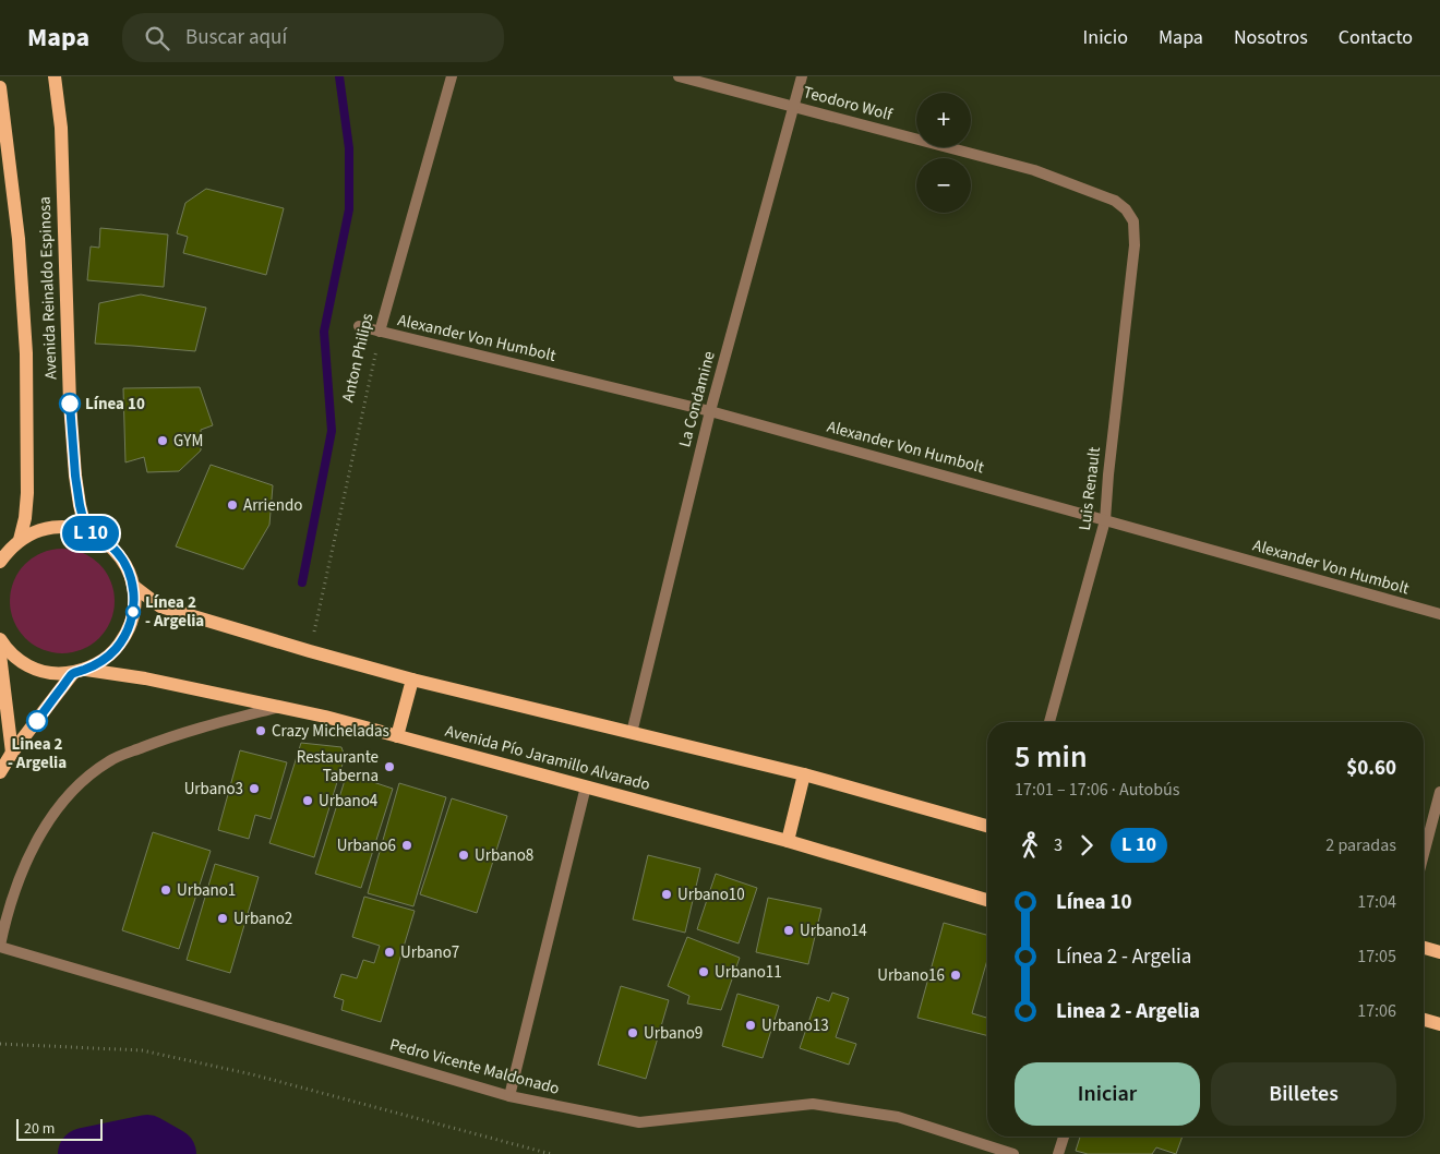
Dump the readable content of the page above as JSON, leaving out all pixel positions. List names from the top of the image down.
{
  "streets": {
    "main road": ["Avenida Reinaldo Espinosa", "Avenida Pío Jaramillo Alvarado"],
    "street": [
      "Teodoro Wolf",
      "Alexander Von Humbolt",
      "Anton Philips",
      "La Condamine",
      "Luis Renault",
      "Pedro Vicente Maldonado"
    ]
  },
  "crossings": [
    ["Teodoro Wolf", "La Condamine"],
    ["Teodoro Wolf", "Luis Renault"],
    ["Alexander Von Humbolt", "Anton Philips"],
    ["Alexander Von Humbolt", "La Condamine"],
    ["Alexander Von Humbolt", "Luis Renault"]
  ],
  "places": [
    "Línea 10",
    "GYM",
    "Arriendo",
    "Línea 2 - Argelia",
    "Linea 2 - Argelia",
    "Crazy Micheladas",
    "Restaurante Taberna",
    "Urbano3",
    "Urbano4",
    "Urbano6",
    "Urbano8",
    "Urbano1",
    "Urbano10",
    "Urbano2",
    "Urbano14",
    "Urbano7",
    "Urbano11",
    "Urbano16",
    "Urbano13",
    "Urbano9"
  ],
  "scale_bar": "20 m",
  "page": {
    "header": "Mapa",
    "search": "Buscar aquí",
    "nav": [
      "Inicio",
      "Mapa",
      "Nosotros",
      "Contacto"
    ],
    "on_map": "L 10",
    "map_buttons": ["+", "−"],
    "heading": ["5 min", "17:01 – 17:06 · Autobús", "$0.60"],
    "legs": ["3", "L 10", "2 paradas"],
    "list": [
      {
        "name": "Línea 10",
        "value": "17:04"
      },
      {
        "name": "Línea 2 - Argelia",
        "value": "17:05"
      },
      {
        "name": "Linea 2 - Argelia",
        "value": "17:06"
      }
    ],
    "buttons": ["Iniciar", "Billetes"],
    "scale": "20 m"
  }
}
